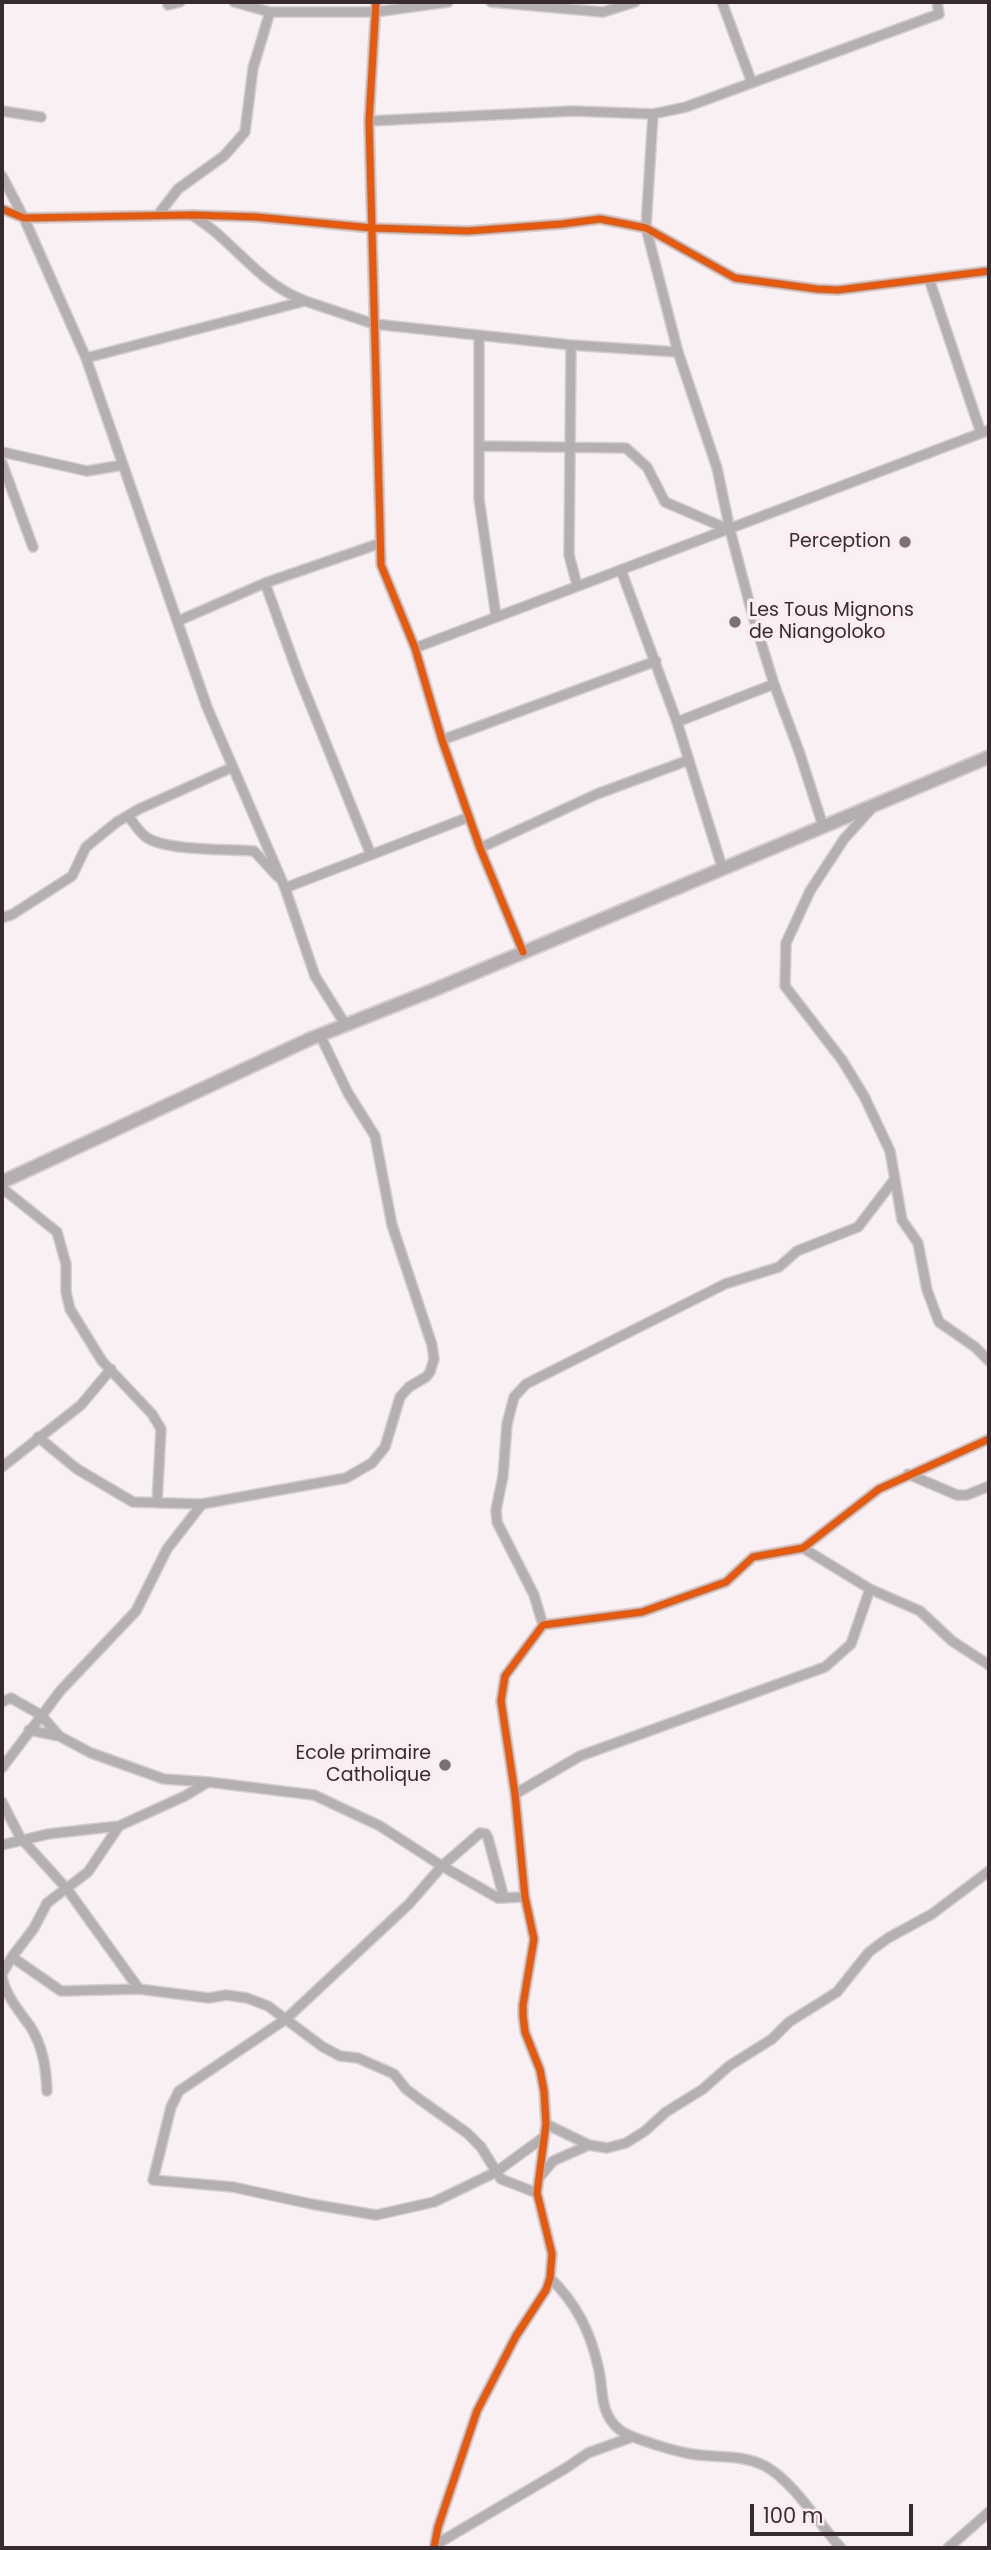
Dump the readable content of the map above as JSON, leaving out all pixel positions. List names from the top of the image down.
{
  "places": ["Perception", "Les Tous Mignons de Niangoloko", "Ecole primaire Catholique"],
  "scale_bar": "100 m"
}
